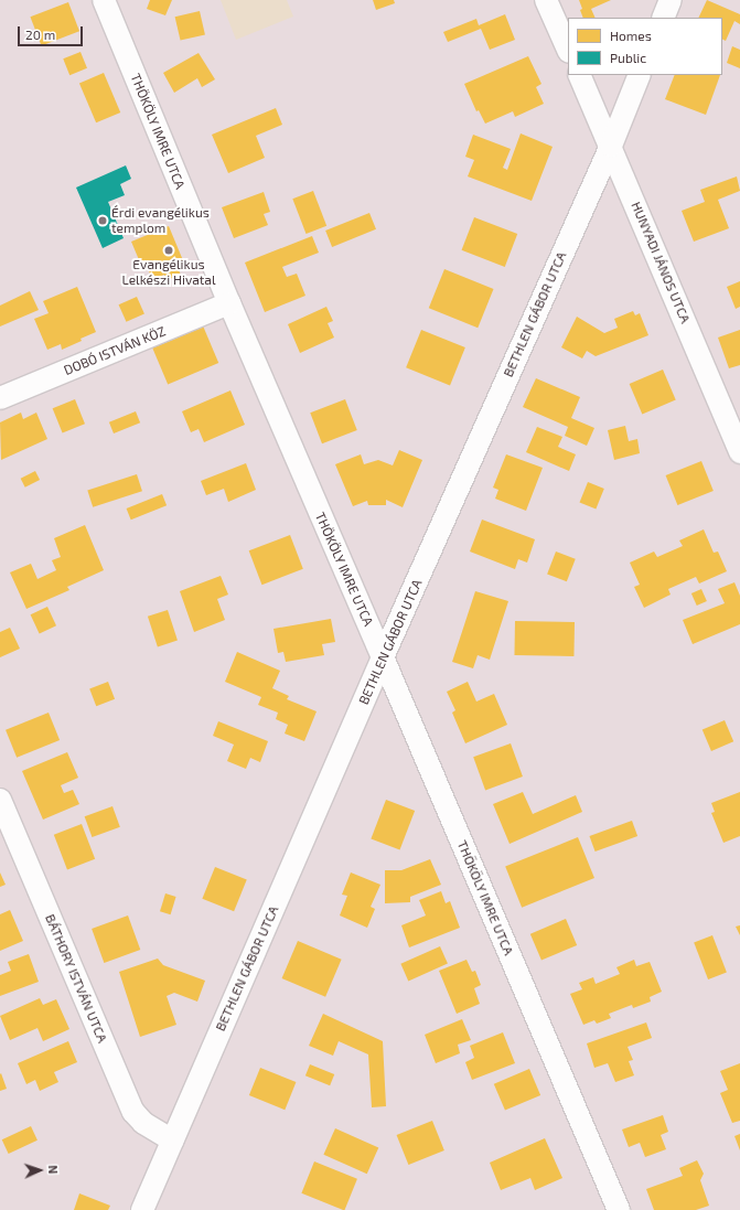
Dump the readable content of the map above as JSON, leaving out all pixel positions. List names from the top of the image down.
{
  "streets": {
    "street": [
      "THÖKÖLY IMRE UTCA",
      "HUNYADI JÁNOS UTCA",
      "BETHLEN GÁBOR UTCA",
      "DOBÓ ISTVÁN KÖZ",
      "BÁTHORY ISTVÁN UTCA"
    ]
  },
  "crossings": [
    ["THÖKÖLY IMRE UTCA", "BETHLEN GÁBOR UTCA"],
    ["THÖKÖLY IMRE UTCA", "DOBÓ ISTVÁN KÖZ"],
    ["HUNYADI JÁNOS UTCA", "BETHLEN GÁBOR UTCA"],
    ["BETHLEN GÁBOR UTCA", "BÁTHORY ISTVÁN UTCA"]
  ],
  "places": ["Érdi evangélikus templom", "Evangélikus Lelkészi Hivatal"],
  "legend": ["Homes", "Public"],
  "scale_bar": "20 m",
  "north": "right"
}
